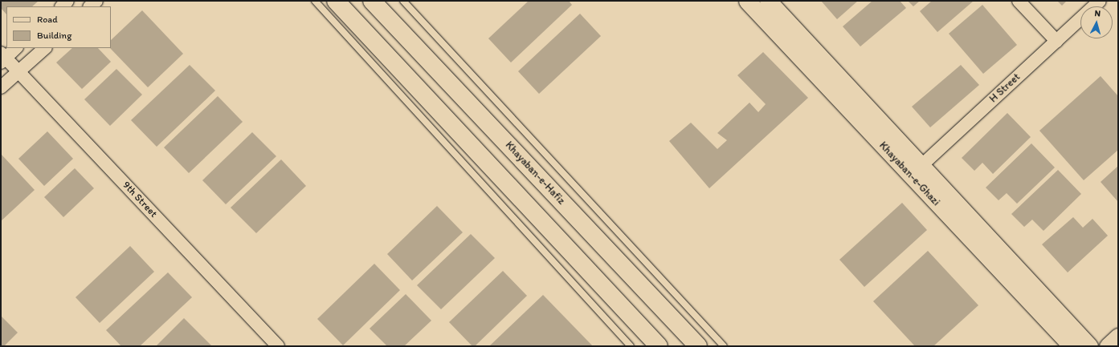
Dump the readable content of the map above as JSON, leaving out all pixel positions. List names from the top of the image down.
{
  "streets": {
    "main road": ["Khayaban-e-Hafiz"],
    "street": ["H Street", "Khayaban-e-Ghazi", "9th Street"]
  },
  "crossings": [
    ["H Street", "Khayaban-e-Ghazi"]
  ],
  "legend": ["Road", "Building"],
  "north": "top"
}
